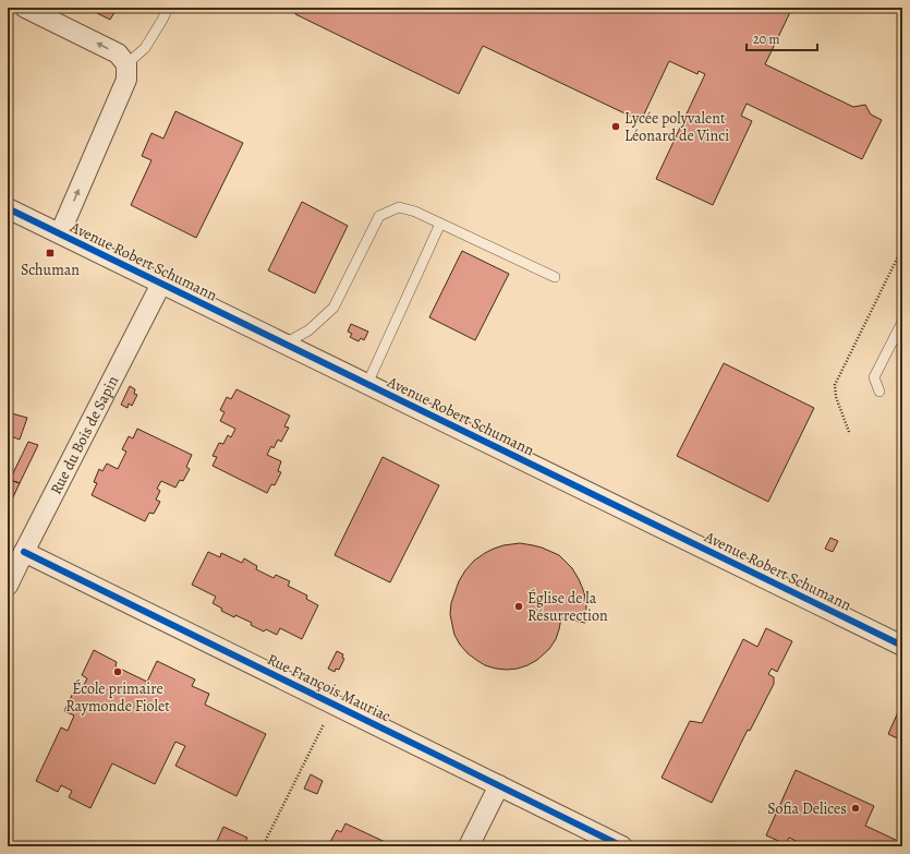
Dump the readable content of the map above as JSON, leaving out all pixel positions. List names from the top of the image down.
{
  "streets": {
    "street": ["Avenue Robert Schumann", "Rue du Bois de Sapin", "Rue François Mauriac"]
  },
  "crossings": [
    ["Avenue Robert Schumann", "Rue du Bois de Sapin"],
    ["Rue du Bois de Sapin", "Rue François Mauriac"]
  ],
  "places": {
    "other": [
      "Lycée polyvalent Léonard de Vinci",
      "Église de la Résurrection",
      "École primaire Raymonde Fiolet",
      "Sofia Delices"
    ],
    "transit": ["Schuman"]
  },
  "scale_bar": "20 m"
}
